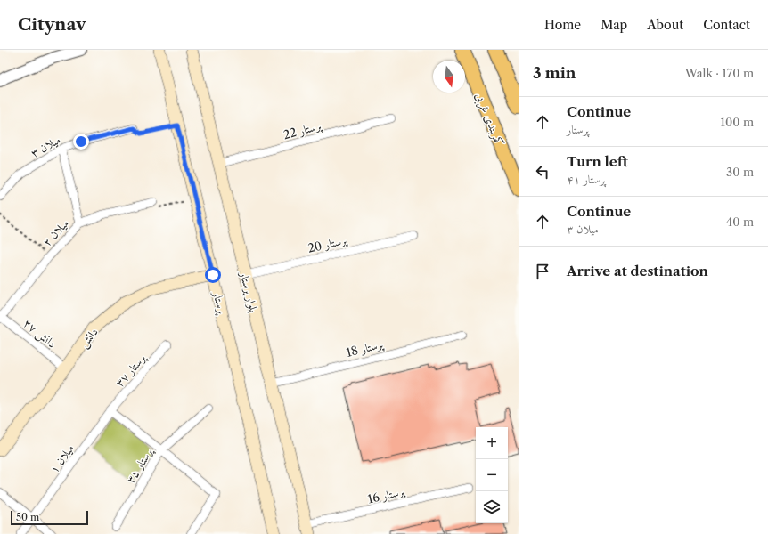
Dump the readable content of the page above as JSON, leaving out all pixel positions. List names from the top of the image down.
{
  "streets": {
    "highway": ["کمربندی غربی"],
    "main road": ["بلوار پرستار", "پرستار", "دانش"],
    "street": [
      "پرستار 22",
      "میلان ۳",
      "میلان ۲",
      "پرستار 20",
      "دانش ۲۷",
      "پرستار 18",
      "پرستار ۳۷",
      "میلان ۱",
      "پرستار ۳۵",
      "پرستار 16"
    ]
  },
  "crossings": [
    ["پرستار 22", "بلوار پرستار"],
    ["میلان ۲", "دانش ۲۷"],
    ["پرستار 20", "بلوار پرستار"],
    ["بلوار پرستار", "پرستار 18"],
    ["بلوار پرستار", "پرستار 16"],
    ["پرستار", "دانش"],
    ["دانش ۲۷", "دانش"],
    ["پرستار ۳۷", "میلان ۱"]
  ],
  "scale_bar": "50 m",
  "north": "bottom",
  "page": {
    "header": "Citynav",
    "nav": [
      "Home",
      "Map",
      "About",
      "Contact"
    ],
    "heading": ["3 min", "Walk · 170 m"],
    "list": [
      ["Continue", "پرستار", "100 m"],
      ["Turn left", "پرستار ۴۱", "30 m"],
      ["Continue", "میلان ۳", "40 m"],
      "Arrive at destination"
    ],
    "map_buttons": ["+", "−"],
    "scale": "50 m"
  }
}
